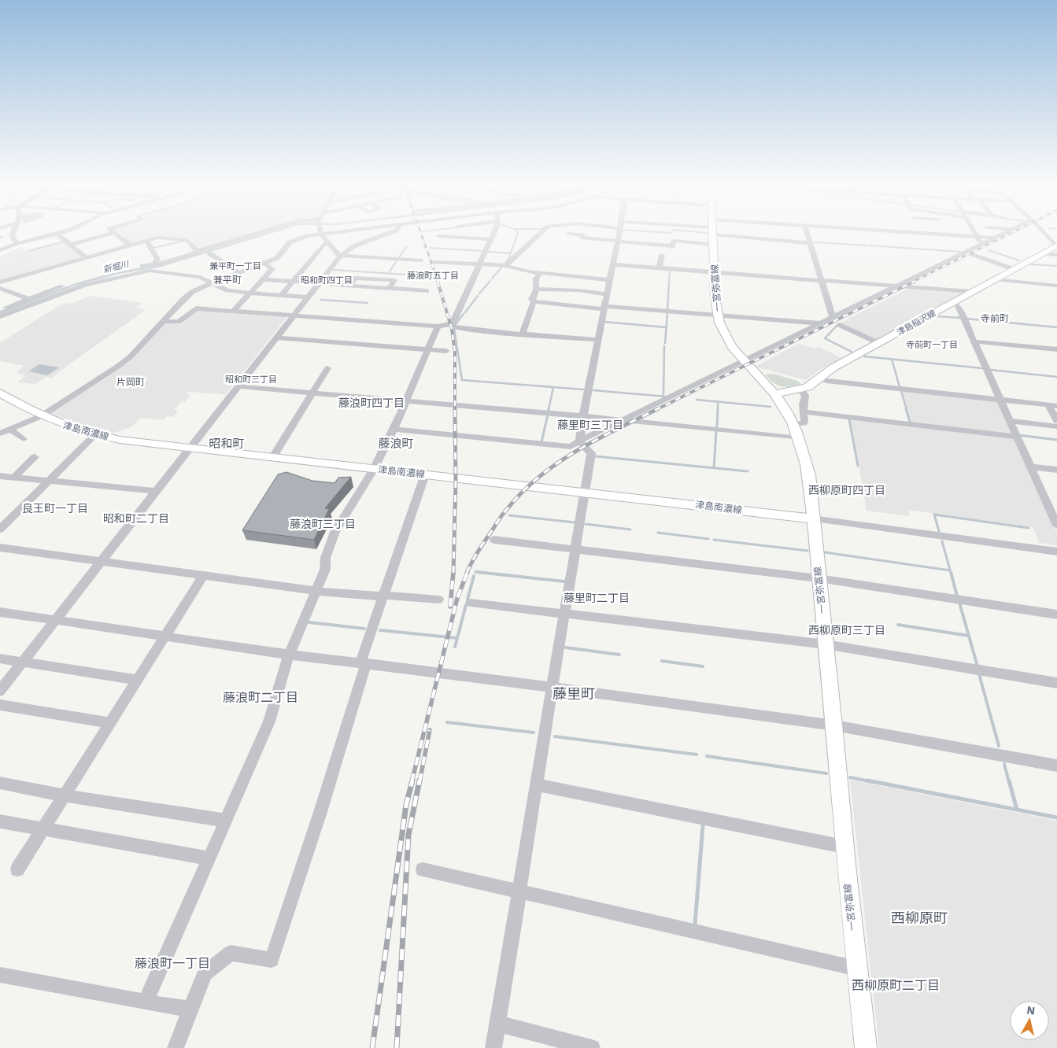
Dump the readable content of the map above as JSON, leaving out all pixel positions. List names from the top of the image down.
{
  "streets": {
    "main road": ["一宮弥富線", "津島稲沢線", "津島南濃線"]
  },
  "crossings": [
    ["一宮弥富線", "津島稲沢線"],
    ["一宮弥富線", "津島南濃線"]
  ],
  "districts": [
    "兼平町一丁目",
    "藤浪町五丁目",
    "兼平町",
    "昭和町四丁目",
    "寺前町",
    "寺前町一丁目",
    "昭和町三丁目",
    "片岡町",
    "藤浪町四丁目",
    "藤里町三丁目",
    "昭和町",
    "藤浪町",
    "西柳原町四丁目",
    "良王町一丁目",
    "昭和町二丁目",
    "藤浪町三丁目",
    "藤里町二丁目",
    "西柳原町三丁目",
    "藤里町",
    "藤浪町二丁目",
    "西柳原町",
    "藤浪町一丁目",
    "西柳原町二丁目"
  ],
  "water": ["新堀川"],
  "north": "top"
}
